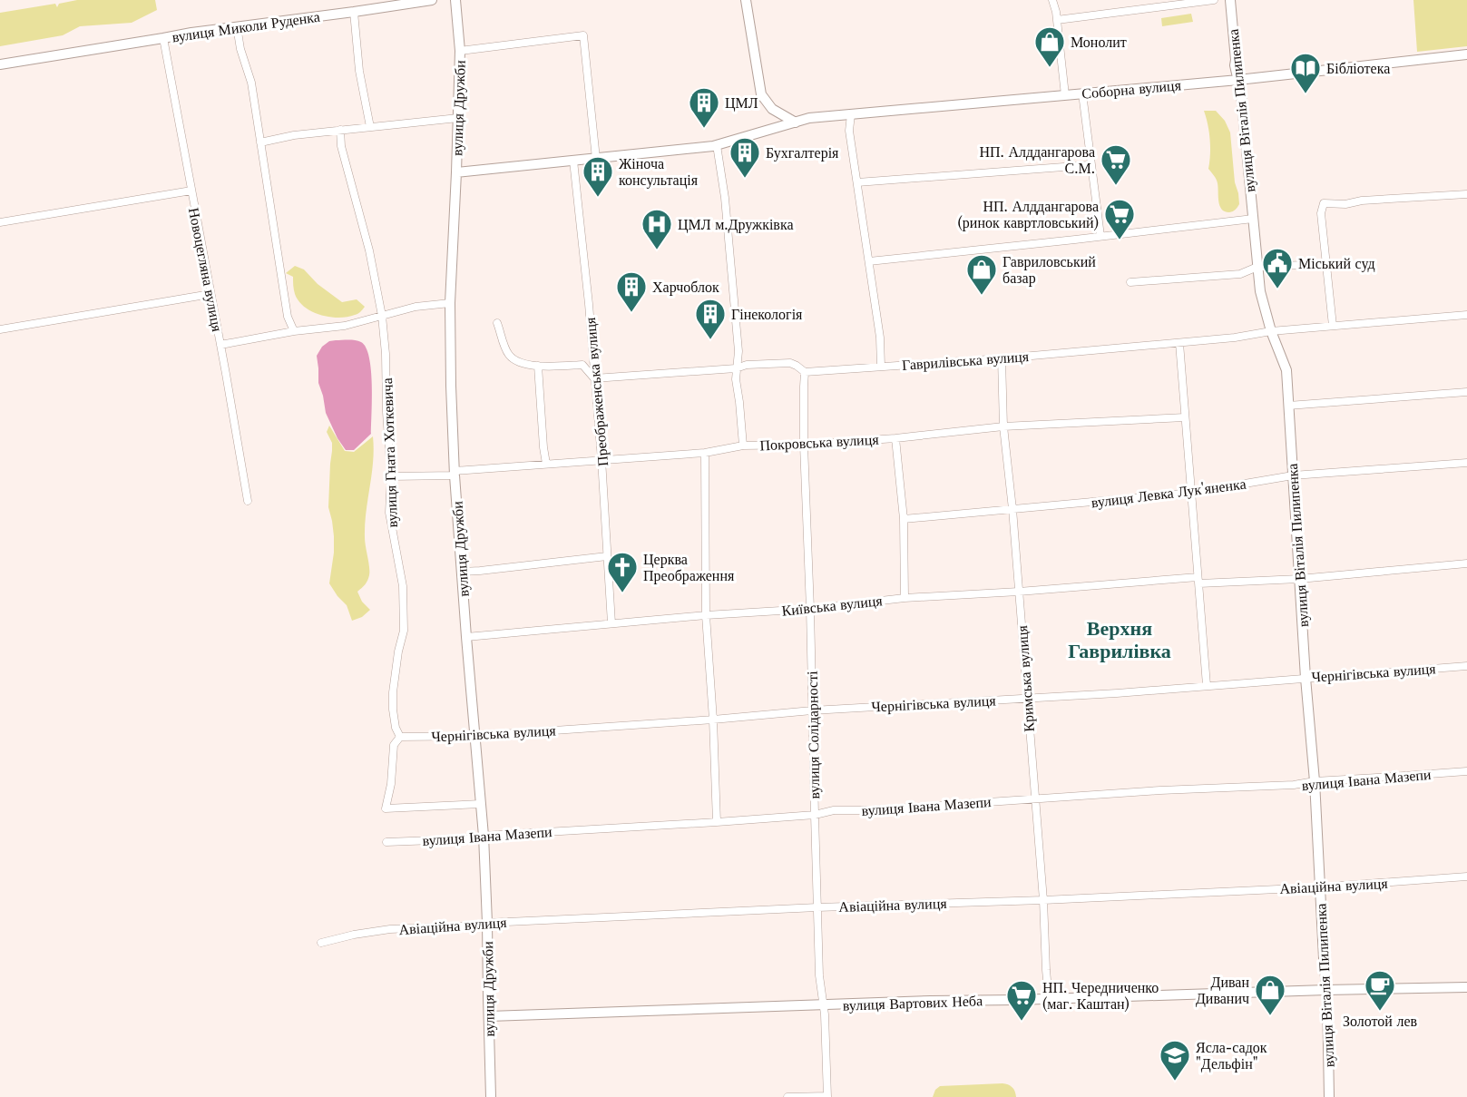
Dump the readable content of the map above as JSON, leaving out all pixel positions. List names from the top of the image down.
{
  "streets": {
    "street": [
      "вулиця Миколи Руденка",
      "Соборна вулиця",
      "вулиця Дружби",
      "вулиця Віталія Пилипенка",
      "Новоцегляна вулиця",
      "Гаврилівська вулиця",
      "Преображенська вулиця",
      "Покровська вулиця",
      "вулиця Гната Хоткевича",
      "вулиця Левка Лук'яненка",
      "Київська вулиця",
      "Чернігівська вулиця",
      "Кримська вулиця",
      "вулиця Солідарності",
      "вулиця Івана Мазепи",
      "Авіаційна вулиця",
      "вулиця Вартових Неба"
    ]
  },
  "crossings": [
    ["вулиця Миколи Руденка", "Новоцегляна вулиця"],
    ["Соборна вулиця", "вулиця Дружби"],
    ["Соборна вулиця", "вулиця Віталія Пилипенка"],
    ["Соборна вулиця", "Преображенська вулиця"],
    ["вулиця Дружби", "Покровська вулиця"],
    ["вулиця Дружби", "Київська вулиця"],
    ["вулиця Дружби", "Чернігівська вулиця"],
    ["вулиця Дружби", "вулиця Івана Мазепи"],
    ["вулиця Дружби", "Авіаційна вулиця"],
    ["вулиця Дружби", "вулиця Вартових Неба"],
    ["вулиця Віталія Пилипенка", "Гаврилівська вулиця"],
    ["вулиця Віталія Пилипенка", "вулиця Левка Лук'яненка"],
    ["вулиця Віталія Пилипенка", "Київська вулиця"],
    ["вулиця Віталія Пилипенка", "Чернігівська вулиця"],
    ["вулиця Віталія Пилипенка", "вулиця Івана Мазепи"],
    ["вулиця Віталія Пилипенка", "Авіаційна вулиця"],
    ["вулиця Віталія Пилипенка", "вулиця Вартових Неба"],
    ["Гаврилівська вулиця", "Преображенська вулиця"],
    ["Гаврилівська вулиця", "Кримська вулиця"],
    ["Гаврилівська вулиця", "вулиця Солідарності"],
    ["Преображенська вулиця", "Покровська вулиця"],
    ["Преображенська вулиця", "Київська вулиця"],
    ["Покровська вулиця", "вулиця Гната Хоткевича"],
    ["Покровська вулиця", "Кримська вулиця"],
    ["Покровська вулиця", "вулиця Солідарності"],
    ["вулиця Гната Хоткевича", "Чернігівська вулиця"],
    ["вулиця Левка Лук'яненка", "Кримська вулиця"],
    ["Київська вулиця", "Кримська вулиця"],
    ["Київська вулиця", "вулиця Солідарності"],
    ["Чернігівська вулиця", "Кримська вулиця"],
    ["Чернігівська вулиця", "вулиця Солідарності"],
    ["Кримська вулиця", "вулиця Івана Мазепи"],
    ["Кримська вулиця", "Авіаційна вулиця"],
    ["Кримська вулиця", "вулиця Вартових Неба"],
    ["вулиця Солідарності", "вулиця Івана Мазепи"],
    ["вулиця Солідарності", "Авіаційна вулиця"],
    ["вулиця Солідарності", "вулиця Вартових Неба"]
  ],
  "districts": ["Верхня Гаврилівка"],
  "places": {
    "shop": ["Монолит", "Гавриловський базар", "Диван Диванич"],
    "library": ["Бібліотека"],
    "building": [
      "ЦМЛ",
      "Бухгалтерія",
      "Жіноча консультація",
      "Харчоблок",
      "Гінекологія"
    ],
    "supermarket": ["НП. Алддангарова С.М.", "НП. Алддангарова (ринок кавртловський)", "НП. Чередниченко (маг. Каштан)"],
    "hospital": ["ЦМЛ м.Дружківка"],
    "public building": ["Міський суд"],
    "church": ["Церква Преображення"],
    "cafe": ["Золотой лев"],
    "school or university": ["Ясла-садок \"Дельфін\""]
  }
}
